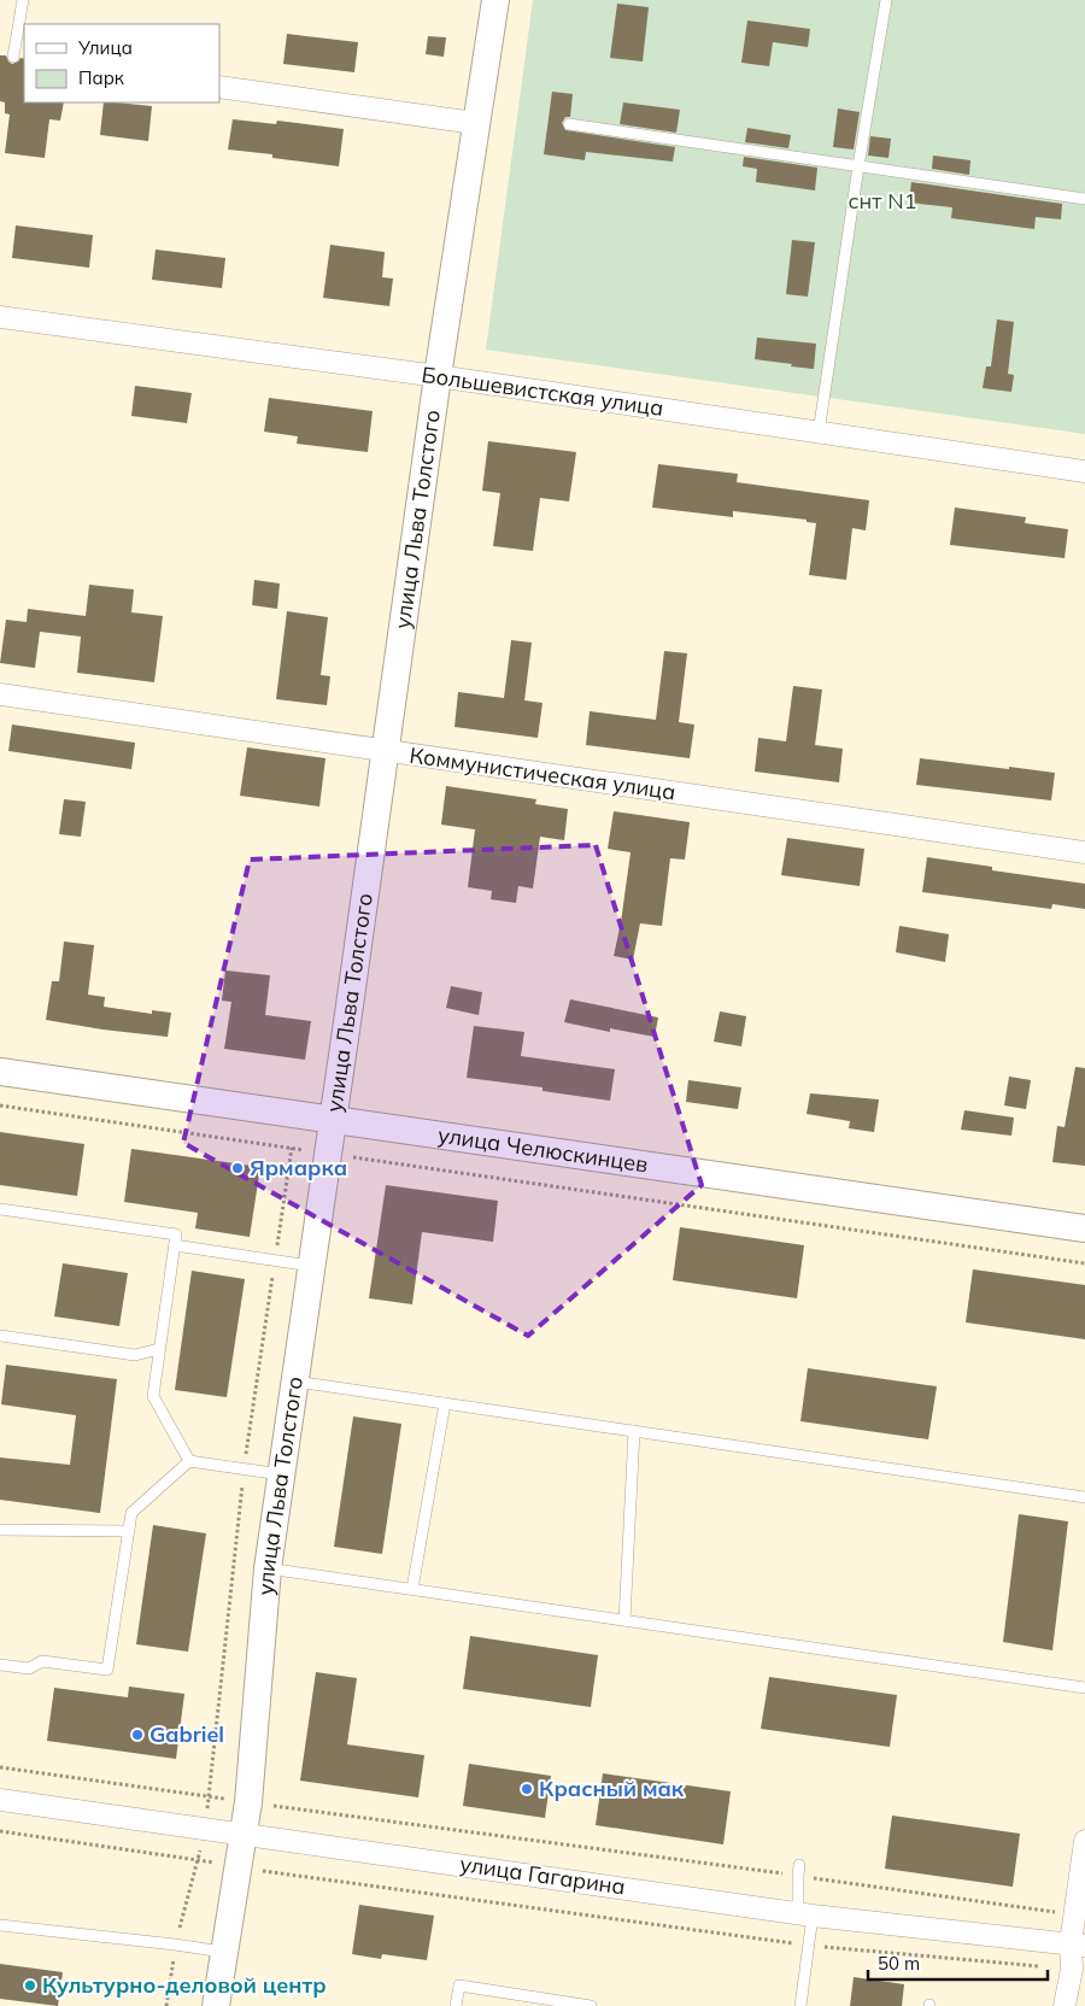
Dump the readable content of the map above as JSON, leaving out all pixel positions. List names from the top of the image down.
{
  "streets": {
    "street": [
      "Большевистская улица",
      "улица Льва Толстого",
      "Коммунистическая улица",
      "улица Челюскинцев",
      "улица Гагарина"
    ]
  },
  "crossings": [
    ["Большевистская улица", "улица Льва Толстого"],
    ["улица Льва Толстого", "Коммунистическая улица"],
    ["улица Льва Толстого", "улица Челюскинцев"],
    ["улица Льва Толстого", "улица Гагарина"]
  ],
  "parks": ["снт N1"],
  "places": [
    "Ярмарка",
    "Gabriel",
    "Красный мак",
    "Культурно-деловой центр"
  ],
  "legend": ["Улица", "Парк"],
  "scale_bar": "50 m"
}
